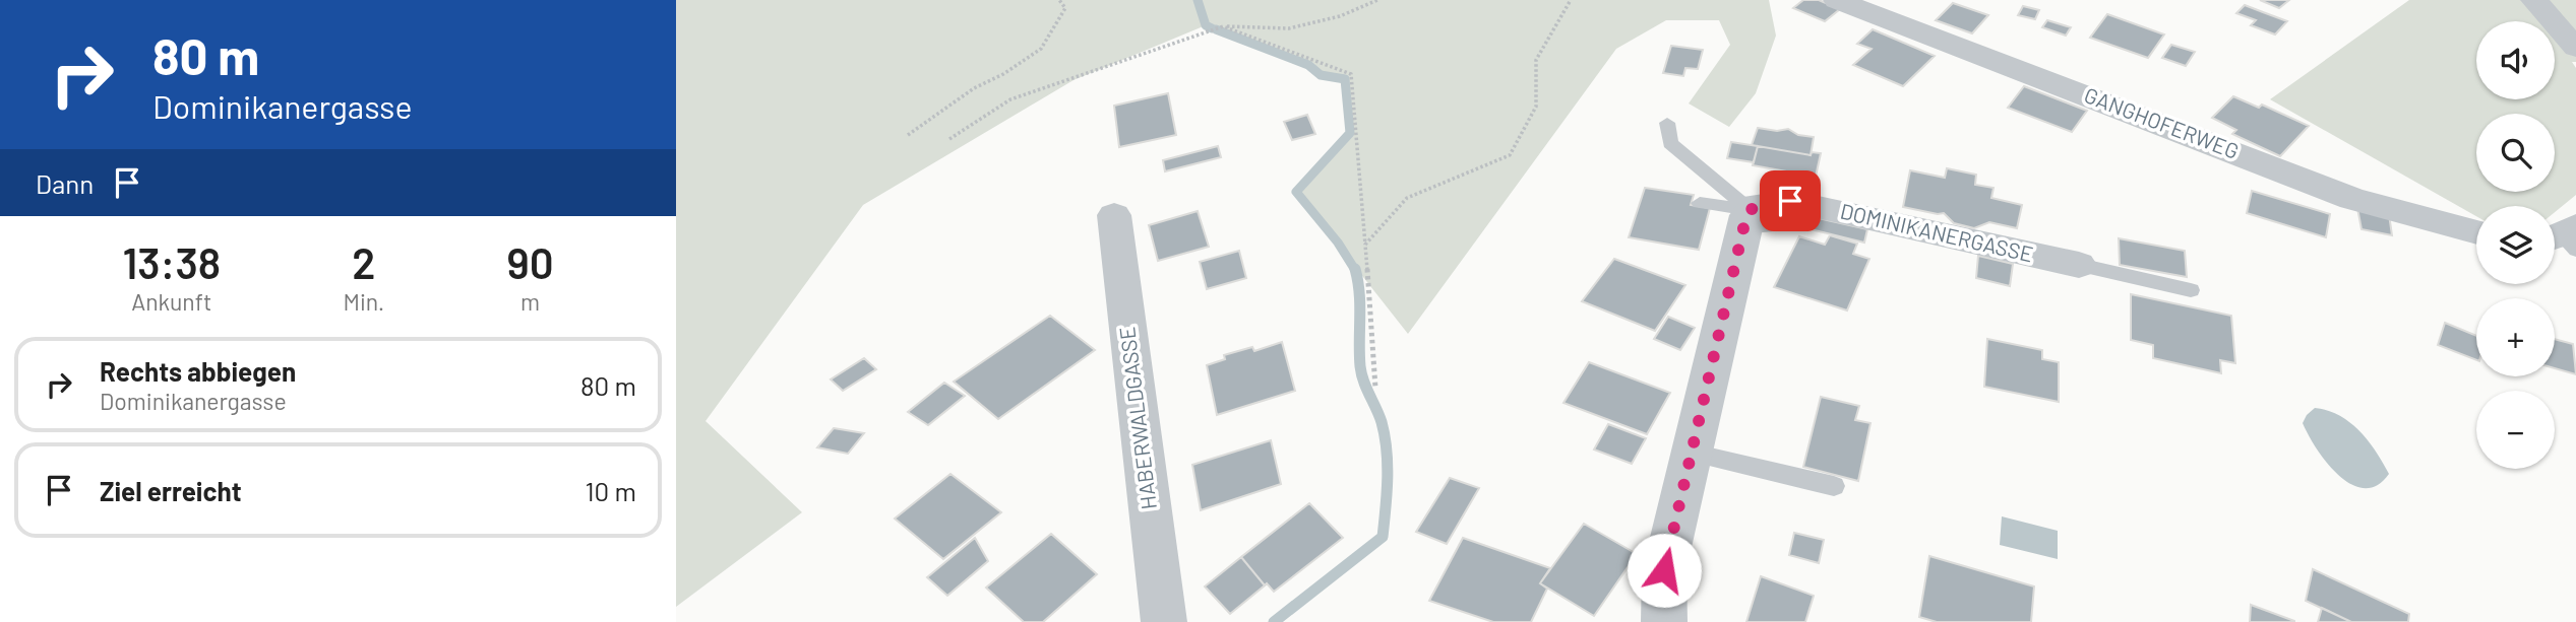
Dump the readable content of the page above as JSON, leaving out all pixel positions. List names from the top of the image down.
{
  "streets": {
    "street": ["GANGHOFERWEG", "DOMINIKANERGASSE", "HABERWALDGASSE"]
  },
  "page": {
    "turn": ["80 m", "Dominikanergasse"],
    "map_buttons": ["+", "−"],
    "then": "Dann",
    "eta": [
      "13:38",
      "Ankunft",
      "2",
      "Min.",
      "90",
      "m"
    ],
    "list": [
      {
        "name": "Rechts abbiegen",
        "note": "Dominikanergasse",
        "value": "80 m"
      },
      {
        "name": "Ziel erreicht",
        "value": "10 m"
      }
    ]
  }
}
